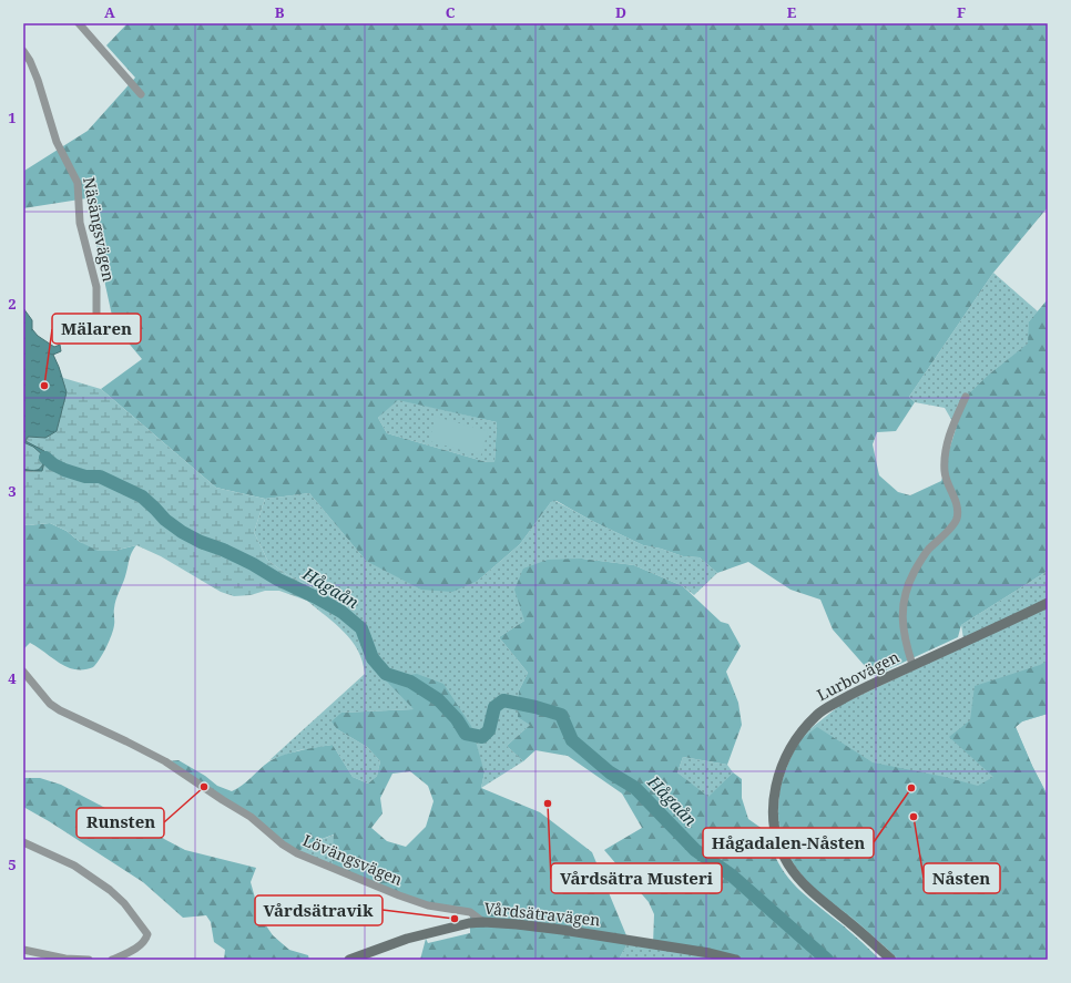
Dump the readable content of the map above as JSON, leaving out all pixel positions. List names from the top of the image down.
{
  "streets": {
    "street": [
      "Näsängsvägen",
      "Lurbovägen",
      "Lövängsvägen",
      "Vårdsätravägen"
    ]
  },
  "crossings": [
    ["Lövängsvägen", "Vårdsätravägen"]
  ],
  "water": ["Hågaån"],
  "places": [
    "Mälaren",
    "Runsten",
    "Hågadalen-Nåsten",
    "Vårdsätra Musteri",
    "Nåsten",
    "Vårdsätravik"
  ],
  "grid": {
    "columns": [
      "A",
      "B",
      "C",
      "D",
      "E",
      "F"
    ],
    "rows": [
      "1",
      "2",
      "3",
      "4",
      "5"
    ]
  }
}
